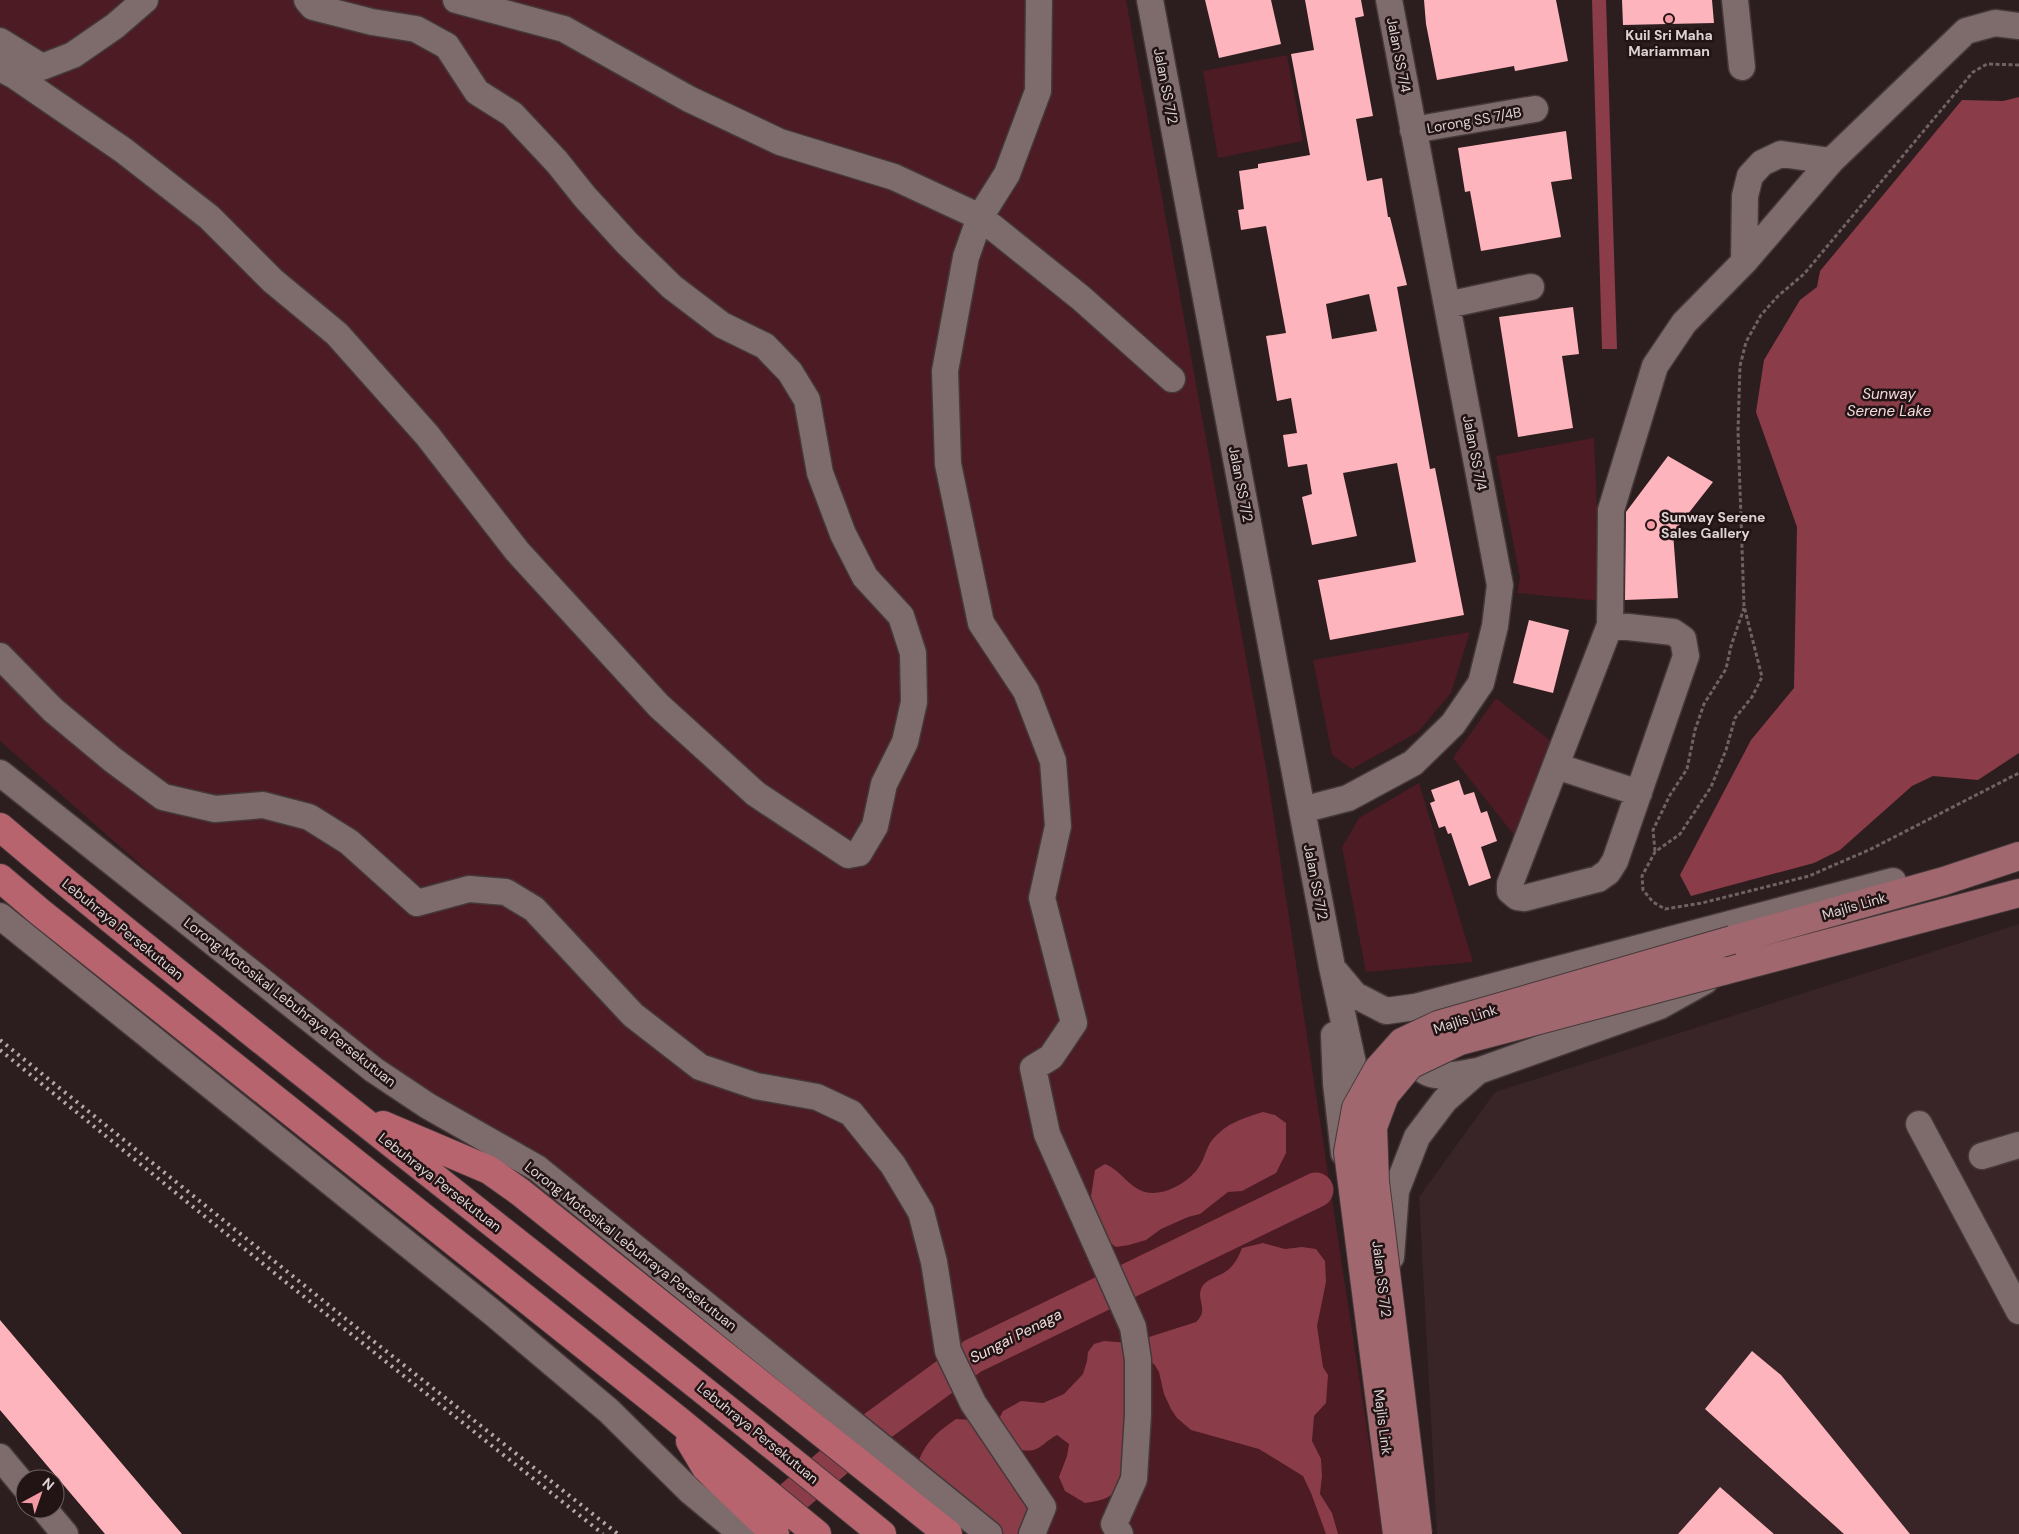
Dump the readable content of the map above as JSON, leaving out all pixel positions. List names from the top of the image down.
{
  "streets": {
    "highway": ["Lebuhraya Persekutuan"],
    "main road": ["Majlis Link"],
    "street": [
      "Jalan SS 7/4",
      "Jalan SS 7/2",
      "Lorong SS 7/4B",
      "Lorong Motosikal Lebuhraya Persekutuan"
    ]
  },
  "crossings": [
    ["Jalan SS 7/4", "Jalan SS 7/2"],
    ["Jalan SS 7/4", "Lorong SS 7/4B"],
    ["Jalan SS 7/2", "Majlis Link"]
  ],
  "water": ["Sunway Serene Lake", "Sungai Penaga"],
  "places": ["Kuil Sri Maha Mariamman", "Sunway Serene Sales Gallery"],
  "north": "top right"
}
